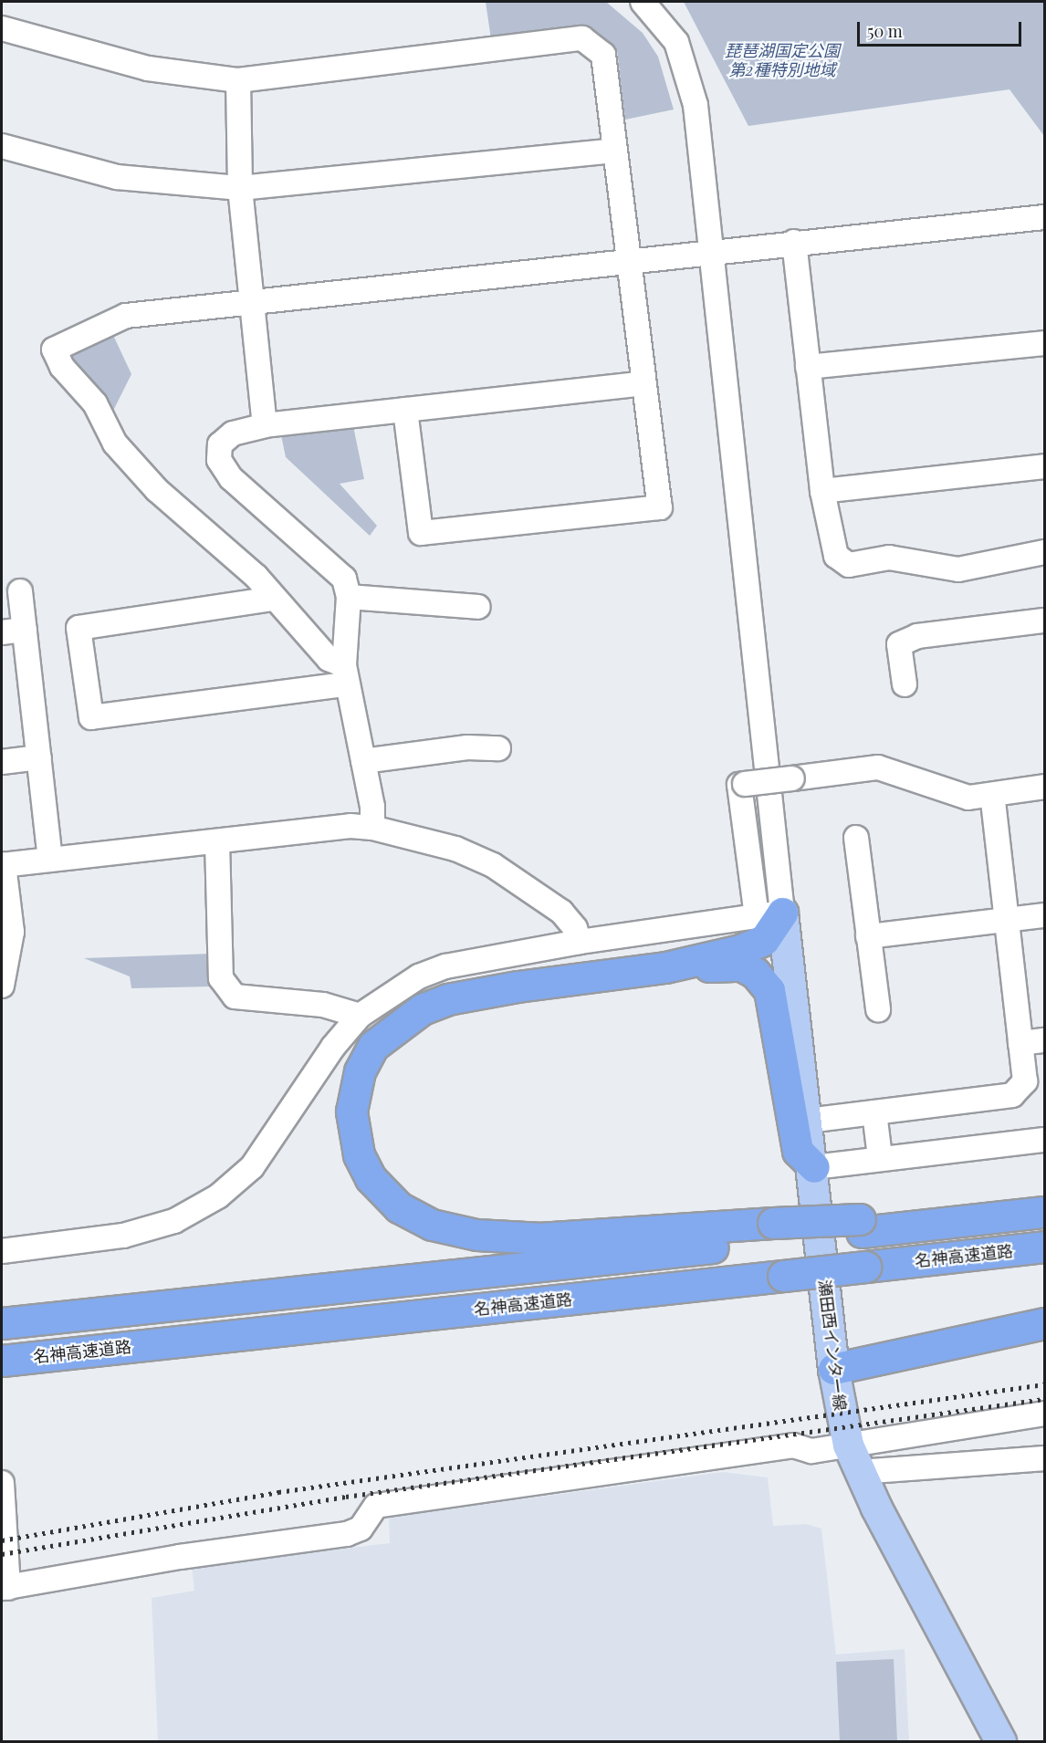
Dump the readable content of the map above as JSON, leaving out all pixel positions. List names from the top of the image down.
{
  "streets": {
    "highway": ["名神高速道路"],
    "main road": ["瀬田西インター線"]
  },
  "parks": ["琵琶湖国定公園 第2種特別地域"],
  "scale_bar": "50 m"
}
